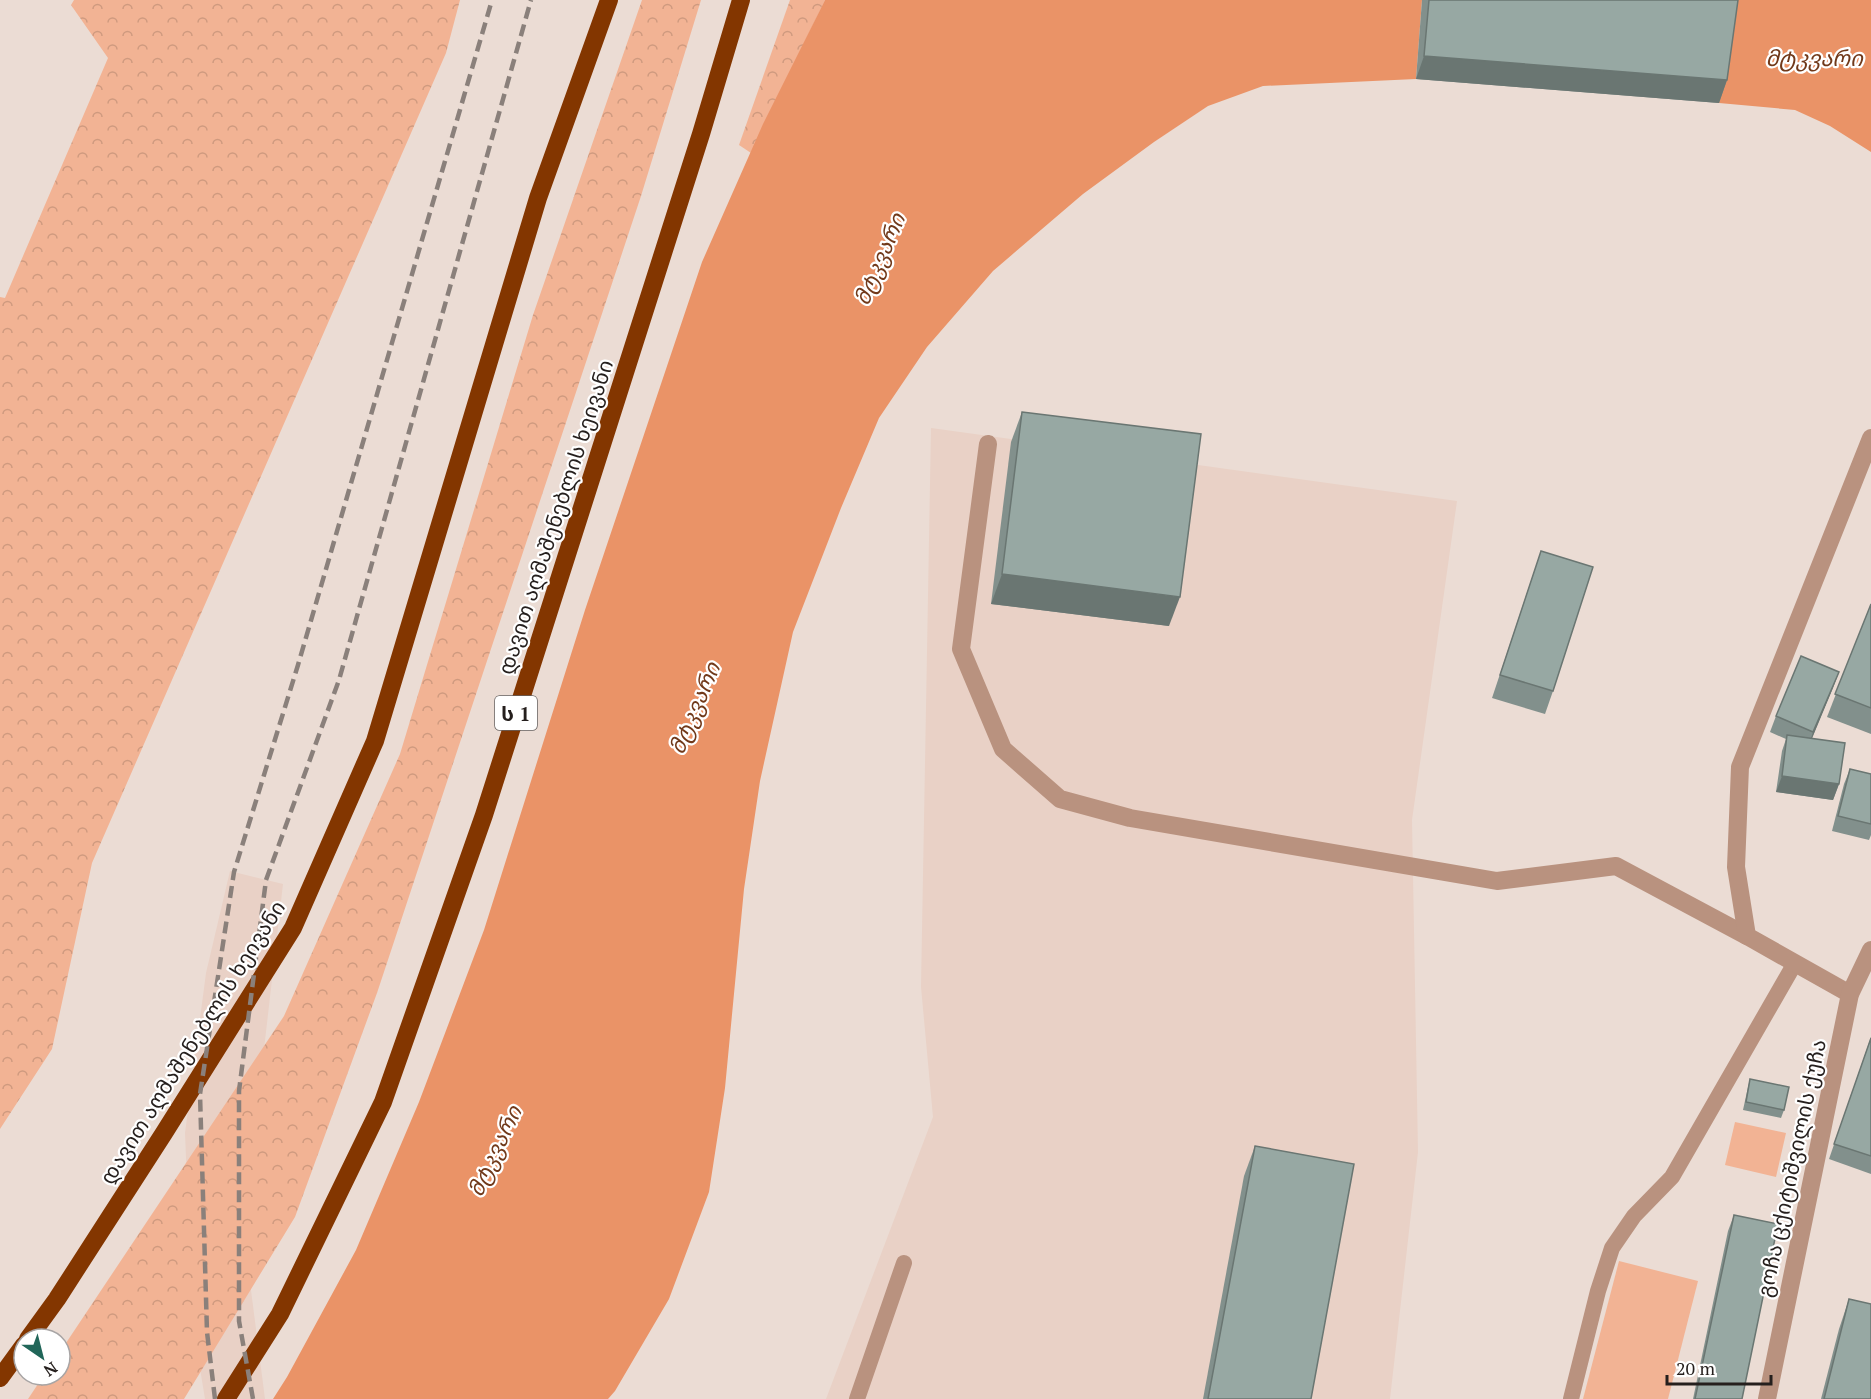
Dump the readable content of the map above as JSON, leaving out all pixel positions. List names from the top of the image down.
{
  "streets": {
    "highway": ["დავით აღმაშენებლის ხეივანი", "ს 1"],
    "street": ["გოჩა ცქიტიშვილის ქუჩა"]
  },
  "water": ["მტკვარი"],
  "scale_bar": "20 m",
  "north": "bottom right"
}
